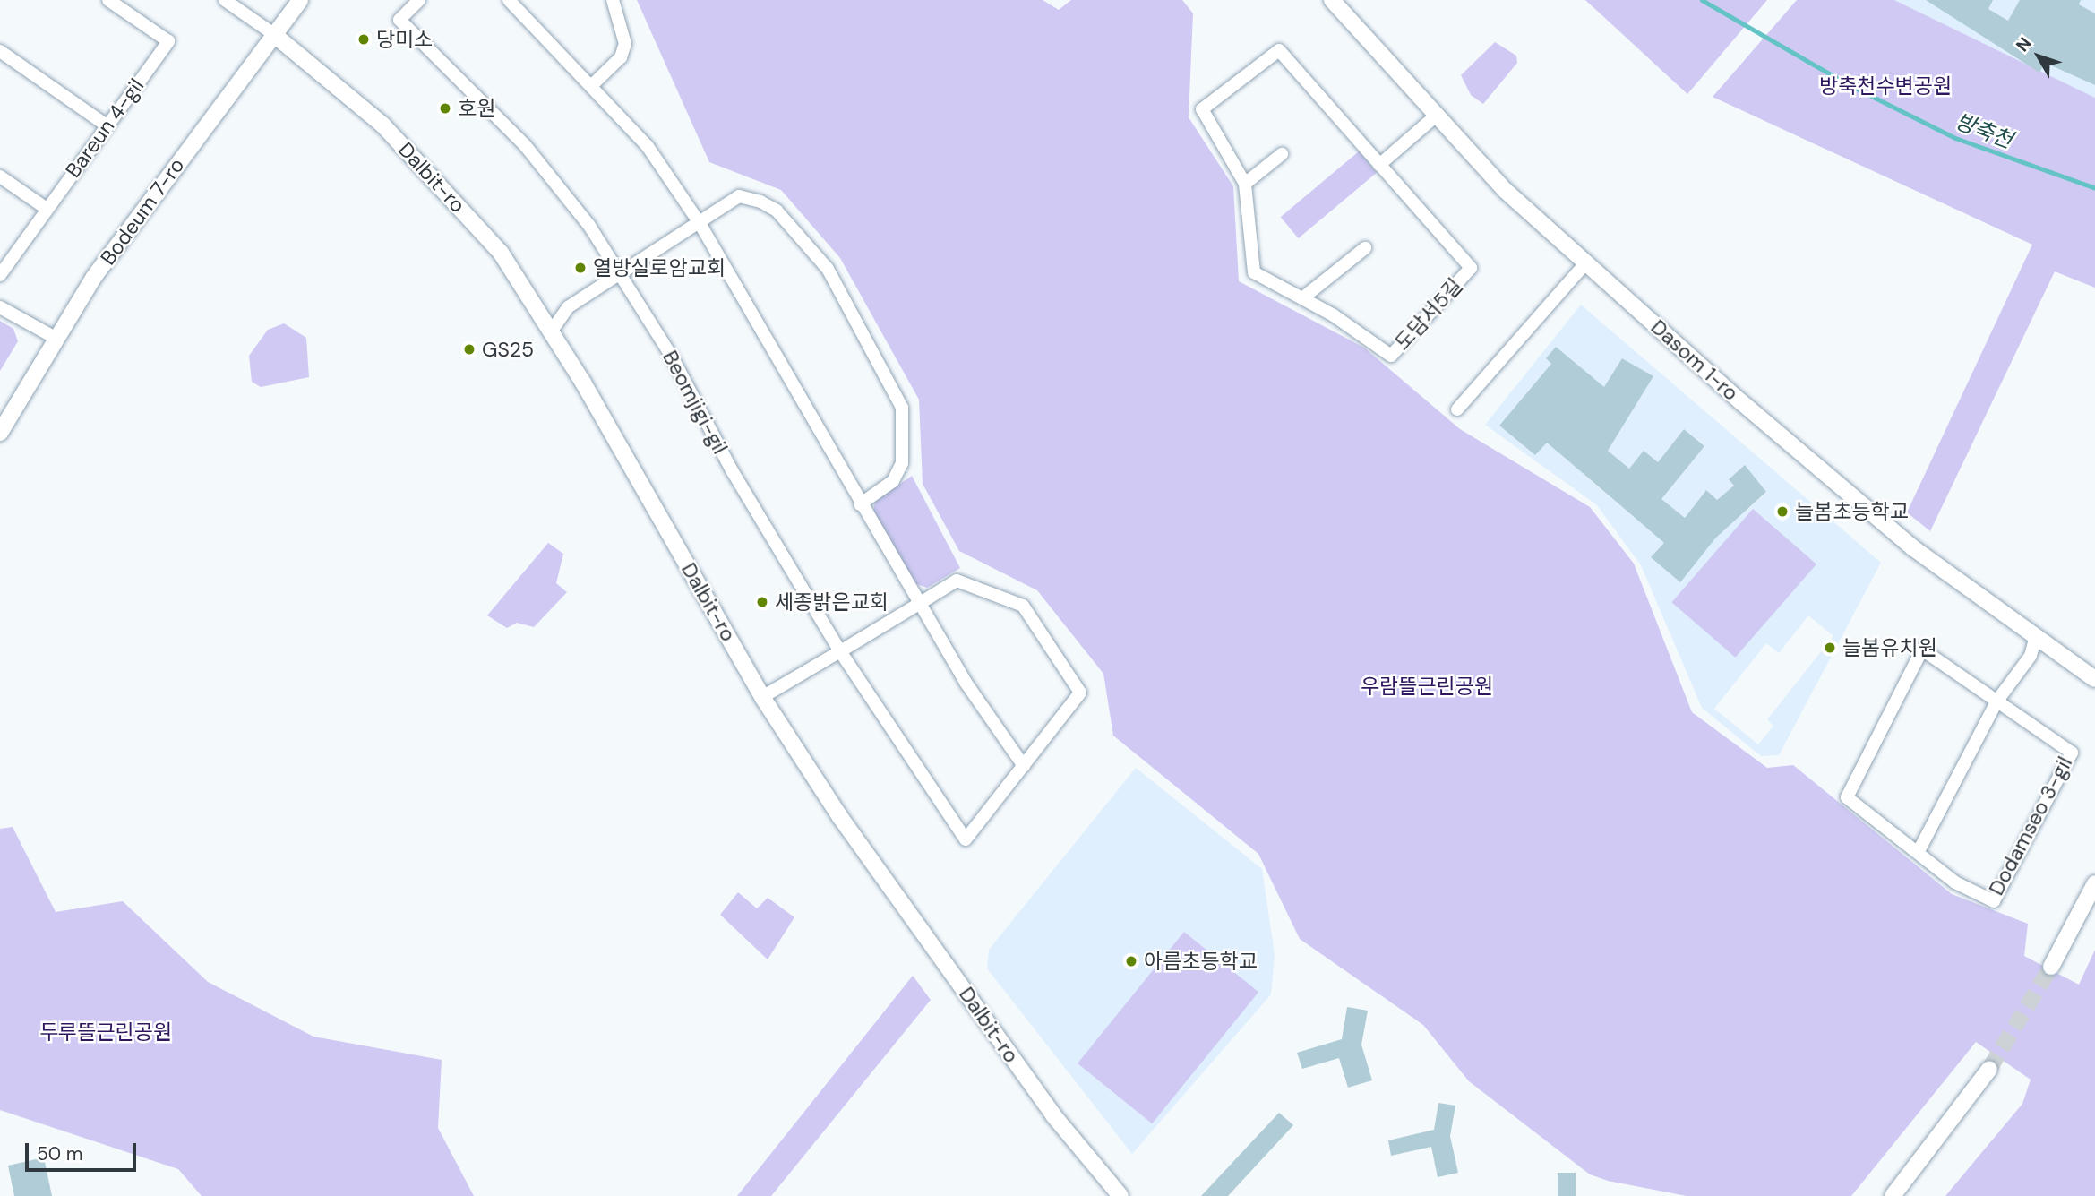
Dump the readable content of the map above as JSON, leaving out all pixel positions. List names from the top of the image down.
{
  "streets": {
    "street": [
      "Bareun 4-gil",
      "Dalbit-ro",
      "Bodeum 7-ro",
      "도담서5길",
      "Dasom 1-ro",
      "Beomjigi-gil",
      "Dodamseo 3-gil"
    ]
  },
  "crossings": [
    ["Dalbit-ro", "Bodeum 7-ro"]
  ],
  "water": ["방축천"],
  "parks": ["방축천수변공원", "우람뜰근린공원", "두루뜰근린공원"],
  "places": [
    "당미소",
    "호원",
    "열방실로암교회",
    "GS25",
    "늘봄초등학교",
    "세종밝은교회",
    "늘봄유치원",
    "아름초등학교"
  ],
  "scale_bar": "50 m",
  "north": "top left"
}
